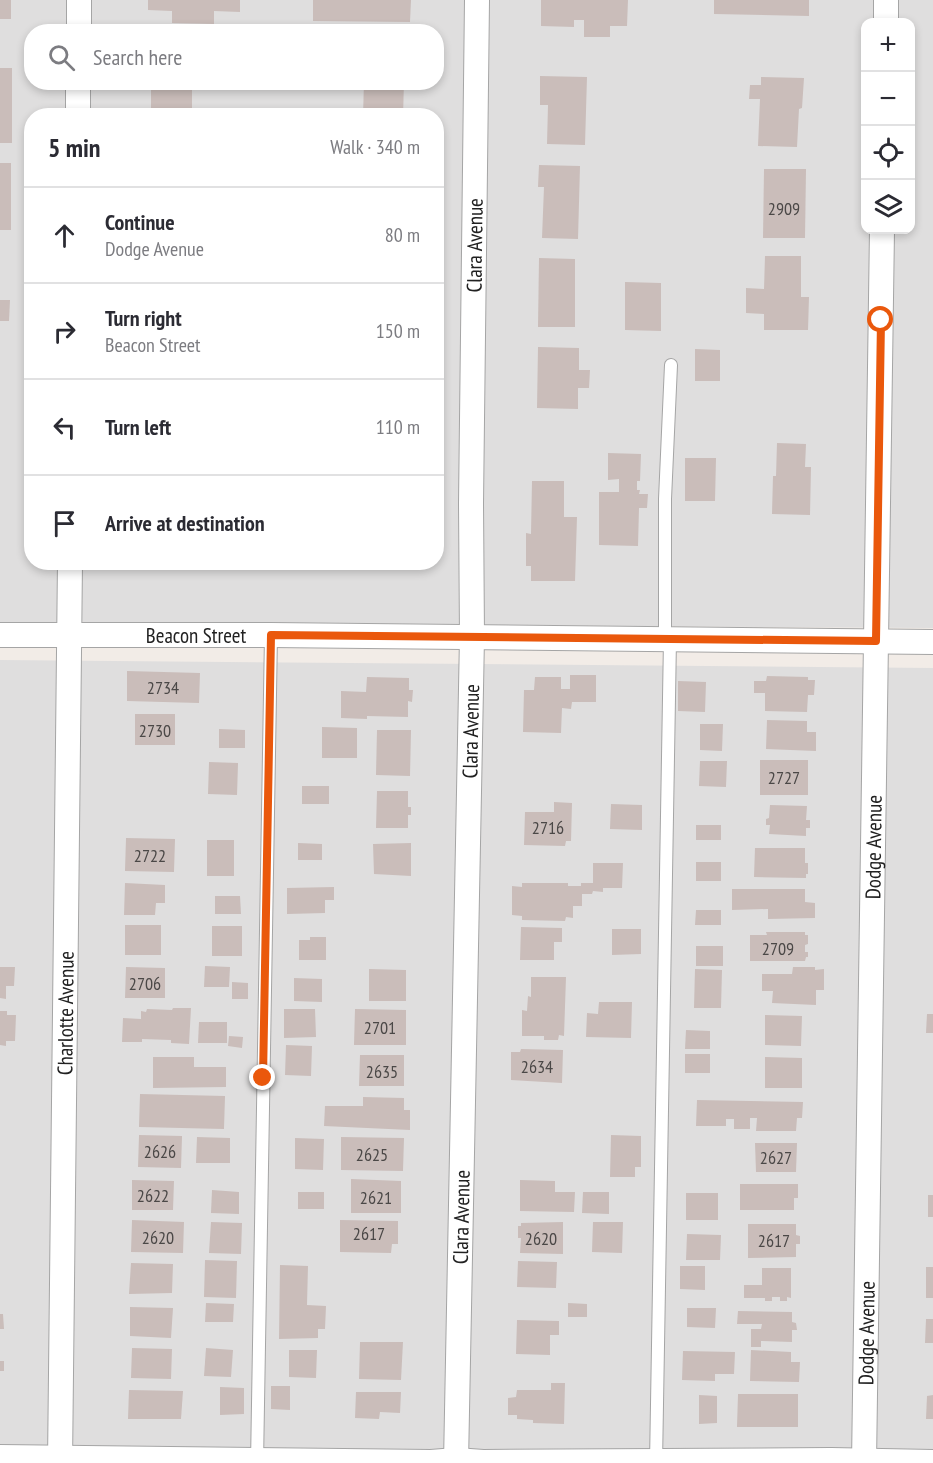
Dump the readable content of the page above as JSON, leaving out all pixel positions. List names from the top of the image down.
{
  "streets": {
    "street": [
      "Clara Avenue",
      "Beacon Street",
      "Dodge Avenue",
      "Charlotte Avenue"
    ]
  },
  "crossings": [
    ["Clara Avenue", "Beacon Street"],
    ["Beacon Street", "Dodge Avenue"],
    ["Beacon Street", "Charlotte Avenue"]
  ],
  "house_numbers": [
    "2909",
    "2734",
    "2730",
    "2727",
    "2716",
    "2722",
    "2709",
    "2706",
    "2701",
    "2634",
    "2635",
    "2626",
    "2625",
    "2627",
    "2622",
    "2621",
    "2617",
    "2620",
    "2620",
    "2617"
  ],
  "page": {
    "map_buttons": ["+", "−"],
    "search": "Search here",
    "heading": ["5 min", "Walk · 340 m"],
    "list": [
      ["Continue", "Dodge Avenue", "80 m"],
      ["Turn right", "Beacon Street", "150 m"],
      ["Turn left", "110 m"],
      "Arrive at destination"
    ]
  }
}
